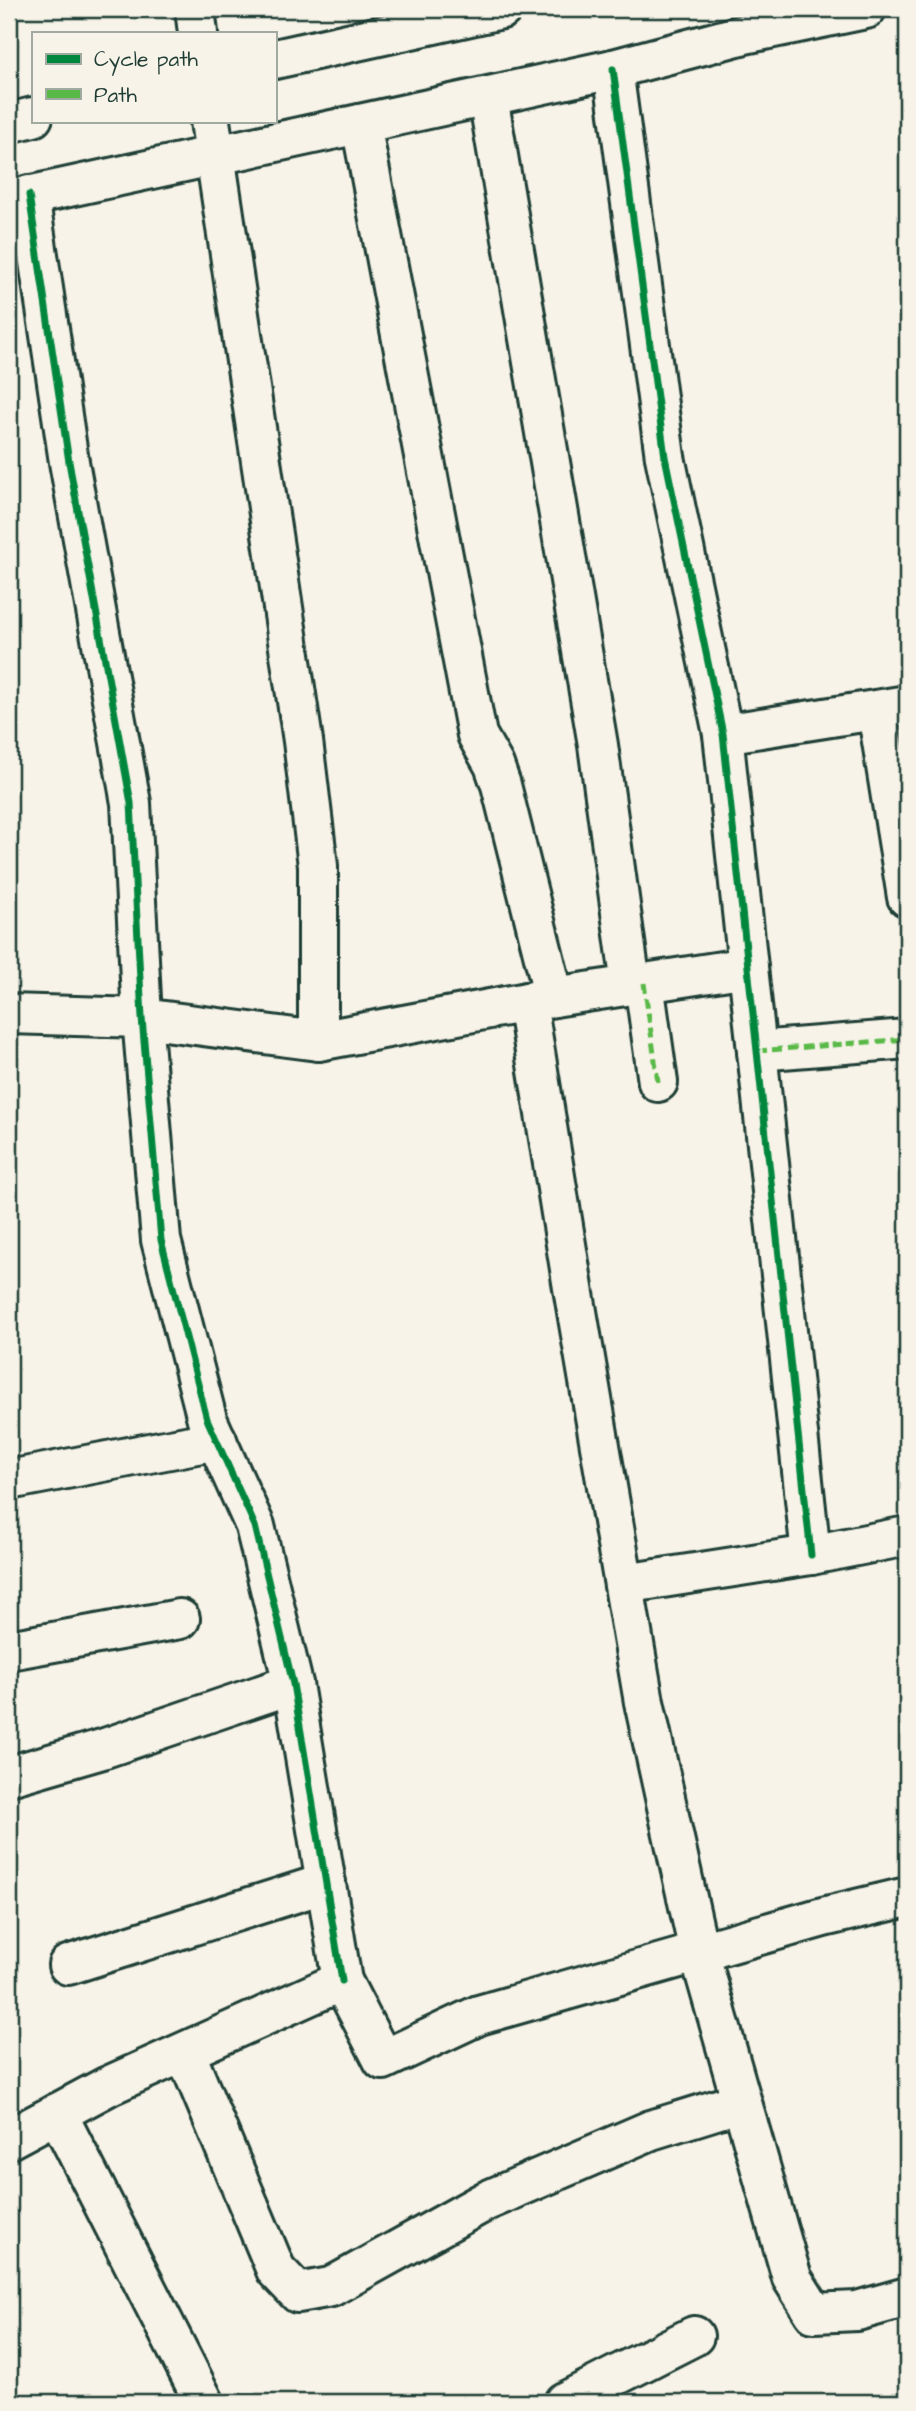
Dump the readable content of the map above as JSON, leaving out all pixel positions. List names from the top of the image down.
{
  "legend": ["Cycle path", "Path"]
}
